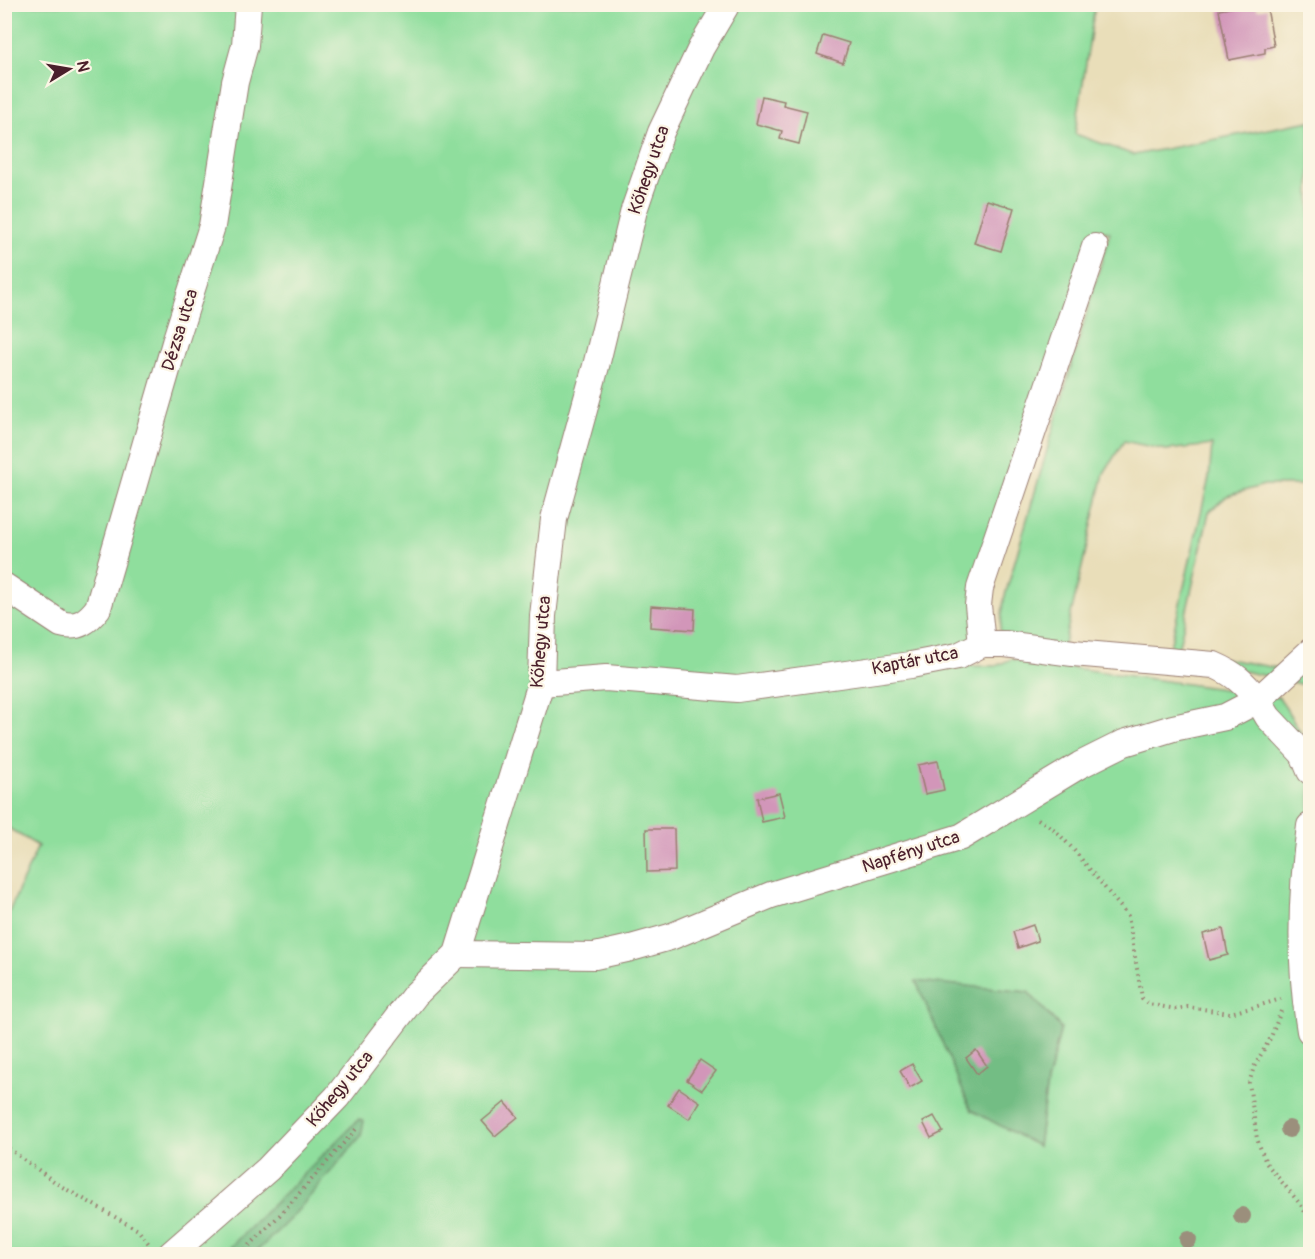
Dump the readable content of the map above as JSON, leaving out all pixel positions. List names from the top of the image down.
{
  "streets": {
    "street": [
      "Kőhegy utca",
      "Dézsa utca",
      "Kaptár utca",
      "Napfény utca"
    ]
  },
  "crossings": [
    ["Kőhegy utca", "Kaptár utca"],
    ["Kőhegy utca", "Napfény utca"]
  ],
  "north": "right"
}
